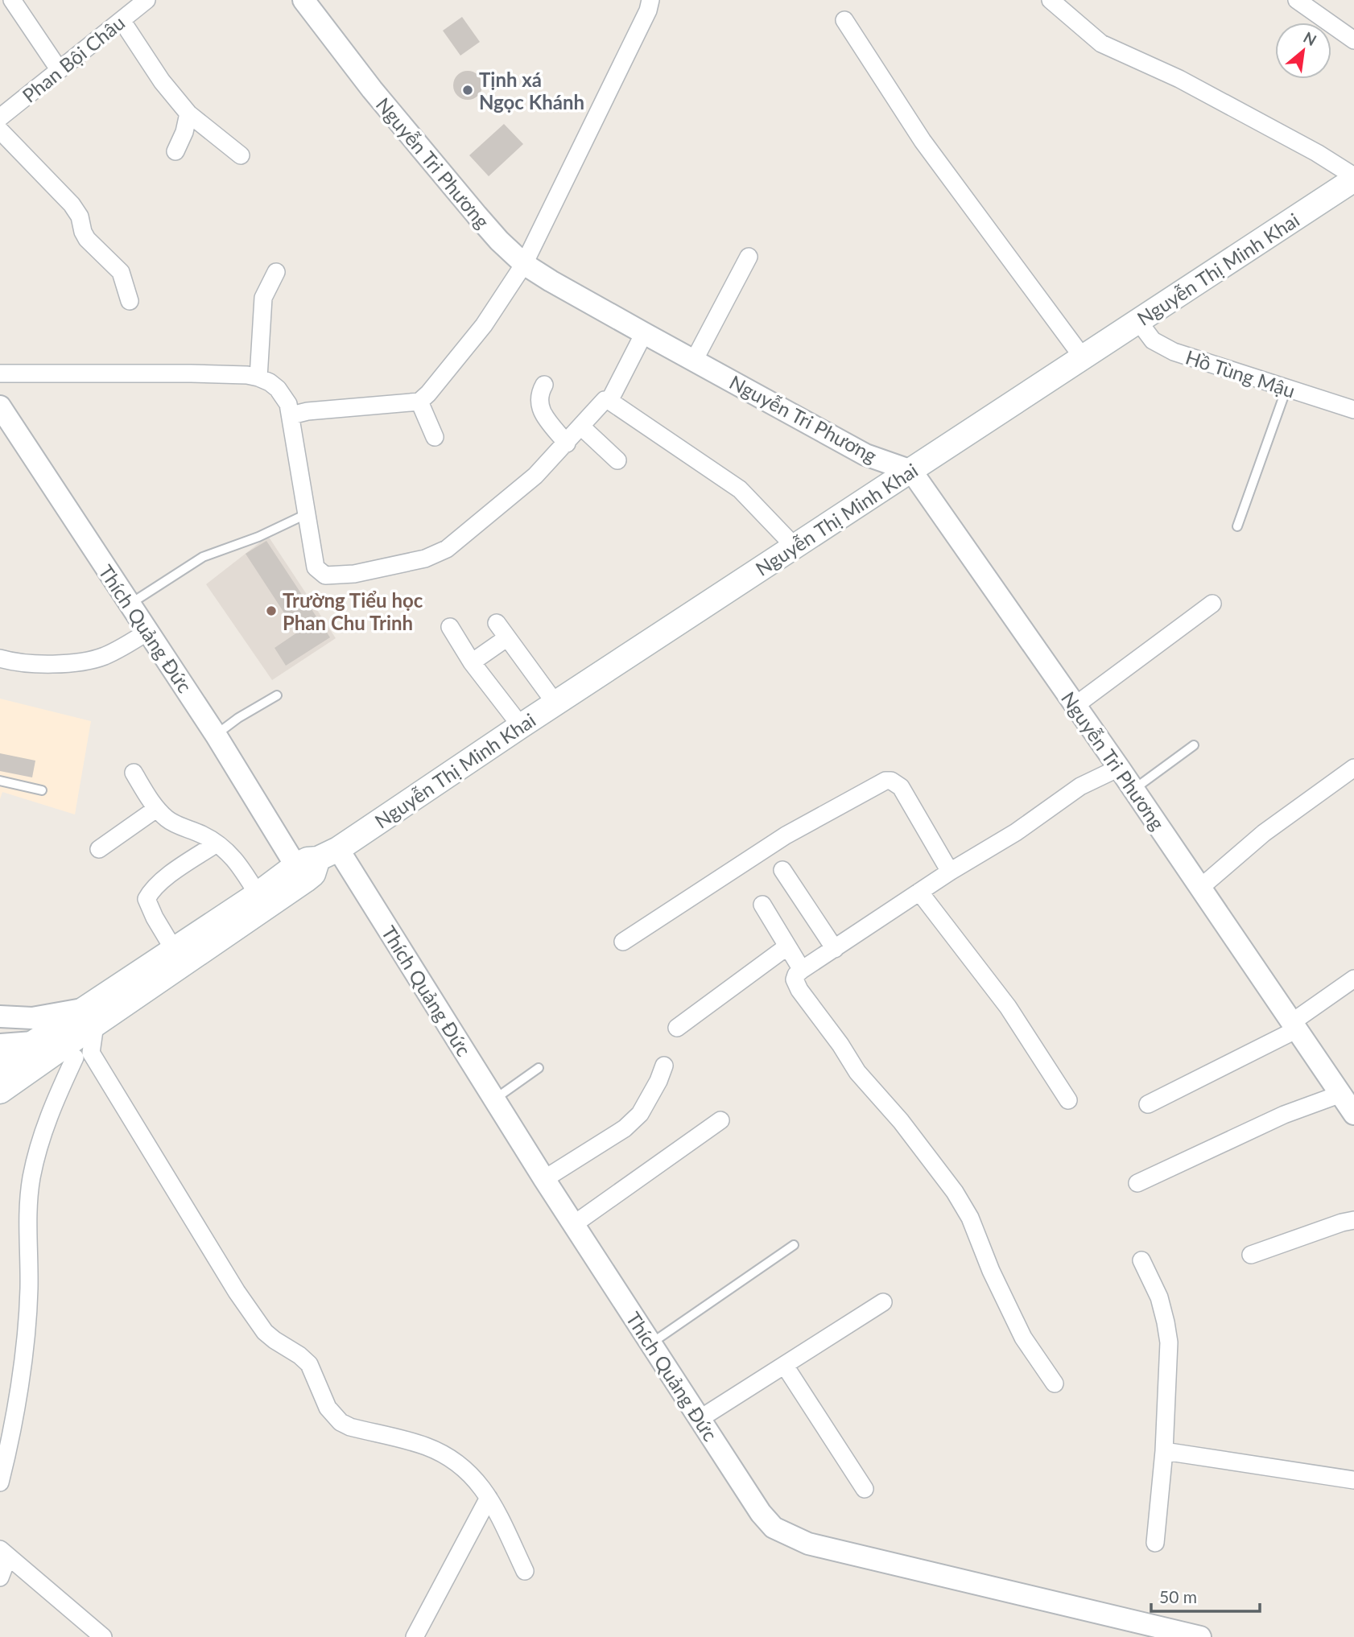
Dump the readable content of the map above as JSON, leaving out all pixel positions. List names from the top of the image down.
{
  "streets": {
    "main road": ["Nguyễn Thị Minh Khai"],
    "street": [
      "Phan Bội Châu",
      "Nguyễn Tri Phương",
      "Hồ Tùng Mậu",
      "Thích Quảng Đức"
    ]
  },
  "crossings": [
    ["Nguyễn Tri Phương", "Nguyễn Thị Minh Khai"],
    ["Nguyễn Thị Minh Khai", "Hồ Tùng Mậu"],
    ["Nguyễn Thị Minh Khai", "Thích Quảng Đức"]
  ],
  "places": ["Tịnh xá Ngọc Khánh", "Trường Tiểu học Phan Chu Trinh"],
  "scale_bar": "50 m",
  "north": "top right"
}
